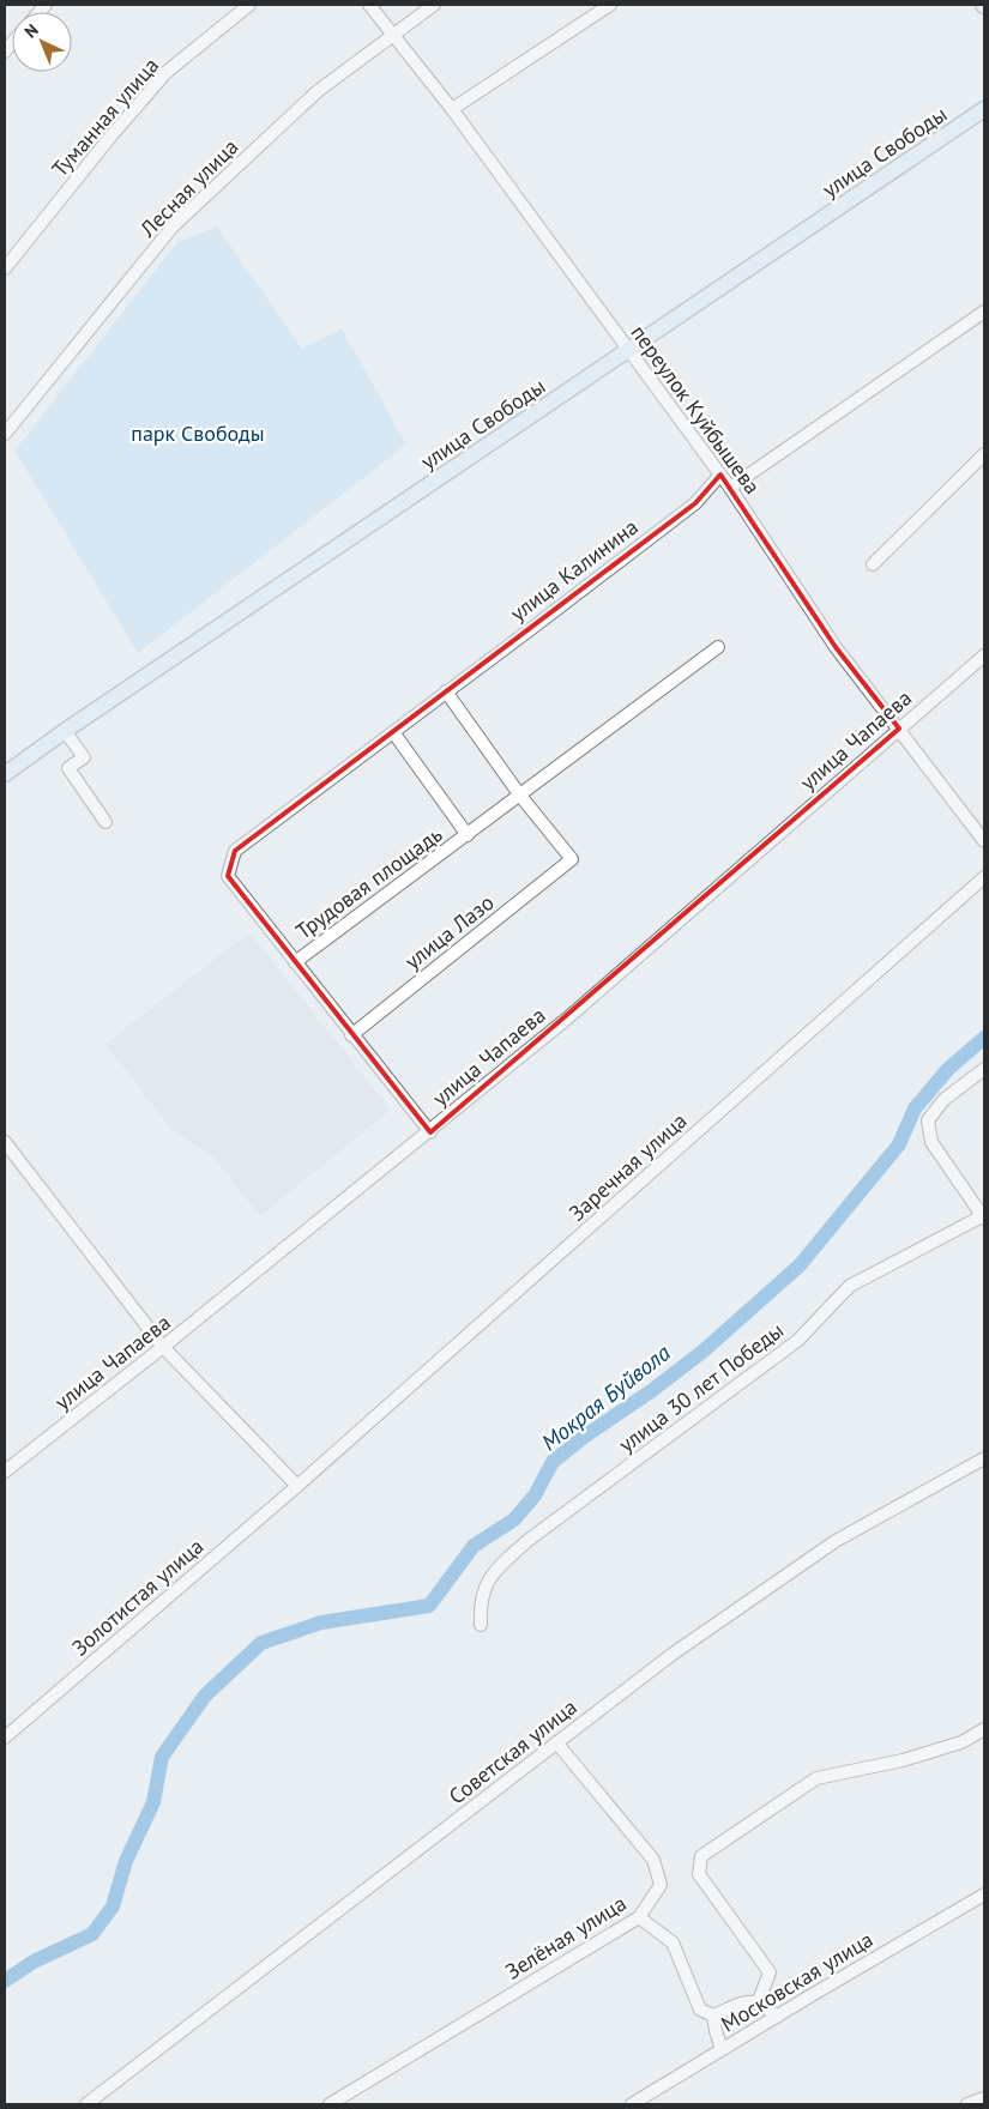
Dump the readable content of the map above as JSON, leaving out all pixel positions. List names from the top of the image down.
{
  "streets": {
    "main road": ["улица Свободы"],
    "street": [
      "Туманная улица",
      "Лесная улица",
      "переулок Куйбышева",
      "улица Калинина",
      "улица Чапаева",
      "Трудовая площадь",
      "улица Лазо",
      "Заречная улица",
      "улица 30 лет Победы",
      "Золотистая улица",
      "Советская улица",
      "Зелёная улица",
      "Московская улица"
    ]
  },
  "crossings": [
    ["улица Свободы", "переулок Куйбышева"],
    ["Лесная улица", "переулок Куйбышева"],
    ["переулок Куйбышева", "улица Калинина"],
    ["переулок Куйбышева", "улица Чапаева"],
    ["улица Калинина", "Трудовая площадь"],
    ["улица Чапаева", "Трудовая площадь"],
    ["Трудовая площадь", "улица Лазо"],
    ["Заречная улица", "Золотистая улица"],
    ["Советская улица", "Зелёная улица"]
  ],
  "water": ["Мокрая Буйвола"],
  "parks": ["парк Свободы"],
  "north": "top left"
}
